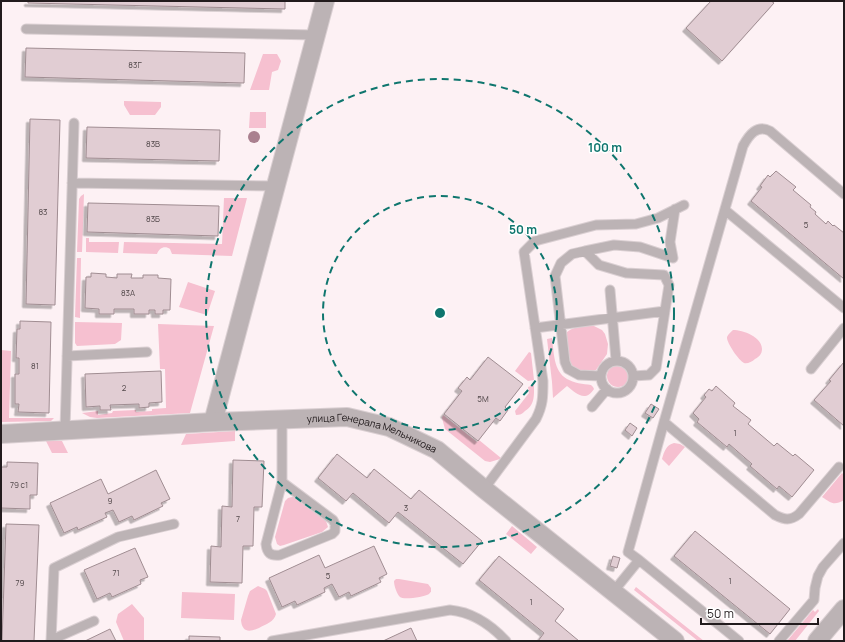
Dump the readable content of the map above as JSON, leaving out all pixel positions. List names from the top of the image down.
{
  "streets": {
    "street": ["улица Генерала Мельникова"]
  },
  "house_numbers": [
    "83Г",
    "83В",
    "83",
    "83Б",
    "5",
    "83А",
    "81",
    "2",
    "5М",
    "1",
    "79 с1",
    "9",
    "3",
    "7",
    "71",
    "5",
    "1",
    "79",
    "1"
  ],
  "scale_bar": "50 m",
  "rings": ["100 m", "50 m"]
}
